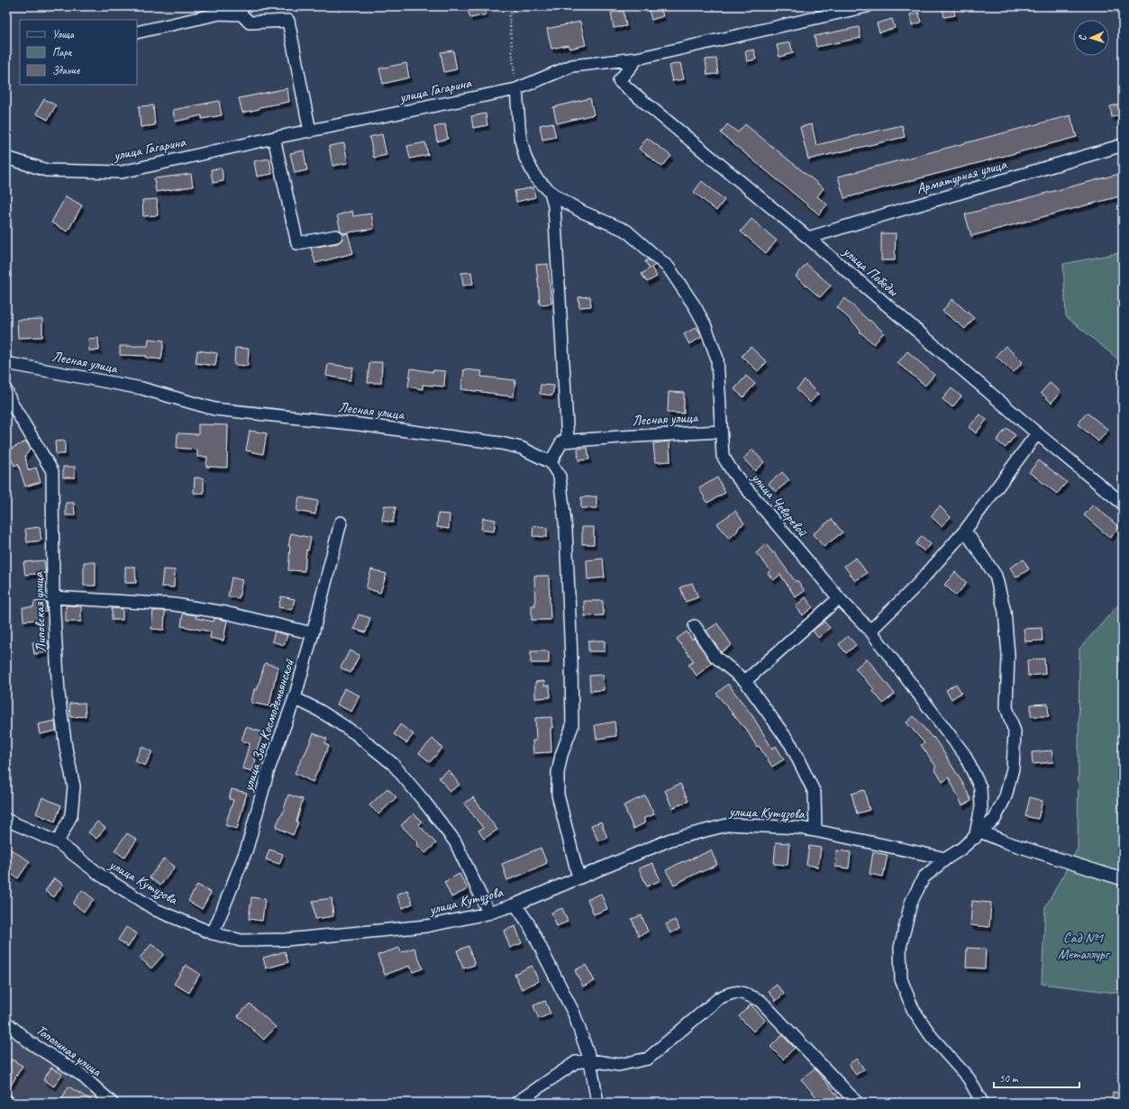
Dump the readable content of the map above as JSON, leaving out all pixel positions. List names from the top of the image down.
{
  "streets": {
    "street": [
      "улица Гагарина",
      "Арматурная улица",
      "улица Победы",
      "Лесная улица",
      "улица Чеверевой",
      "Липовская улица",
      "улица Зои Космодемьянской",
      "улица Кутузова",
      "Тополиная улица"
    ]
  },
  "crossings": [
    ["улица Гагарина", "улица Победы"],
    ["улица Гагарина", "улица Чеверевой"],
    ["Арматурная улица", "улица Победы"],
    ["Лесная улица", "улица Чеверевой"],
    ["Липовская улица", "улица Кутузова"],
    ["улица Зои Космодемьянской", "улица Кутузова"]
  ],
  "parks": ["Сад №1 Металлург"],
  "legend": ["Улица", "Парк", "Здание"],
  "scale_bar": "50 m",
  "north": "left"
}
